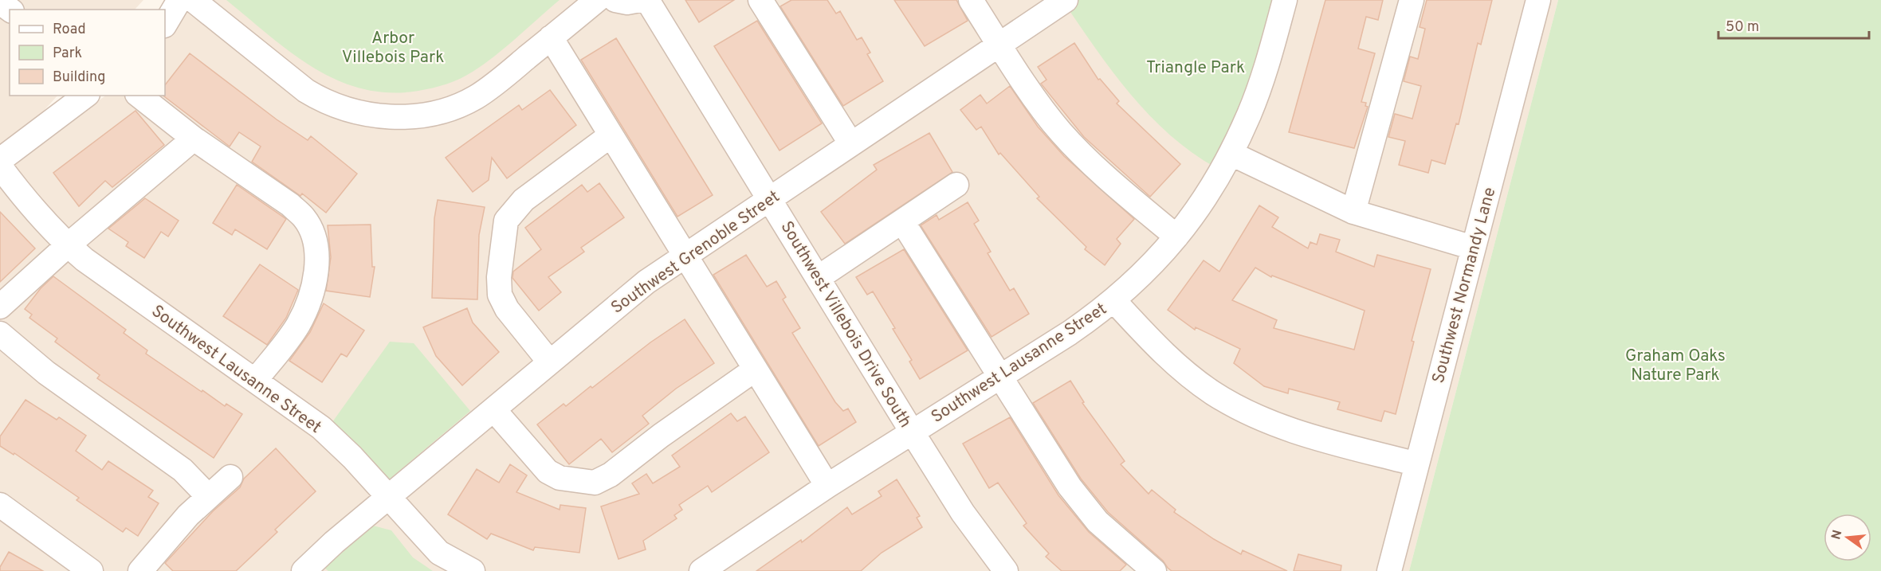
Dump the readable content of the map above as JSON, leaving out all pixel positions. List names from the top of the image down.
{
  "streets": {
    "street": [
      "Southwest Grenoble Street",
      "Southwest Normandy Lane",
      "Southwest Villebois Drive South",
      "Southwest Lausanne Street"
    ]
  },
  "crossings": [
    ["Southwest Grenoble Street", "Southwest Villebois Drive South"],
    ["Southwest Grenoble Street", "Southwest Lausanne Street"],
    ["Southwest Villebois Drive South", "Southwest Lausanne Street"]
  ],
  "parks": ["Arbor Villebois Park", "Triangle Park", "Graham Oaks Nature Park"],
  "legend": ["Road", "Park", "Building"],
  "scale_bar": "50 m",
  "north": "left"
}
